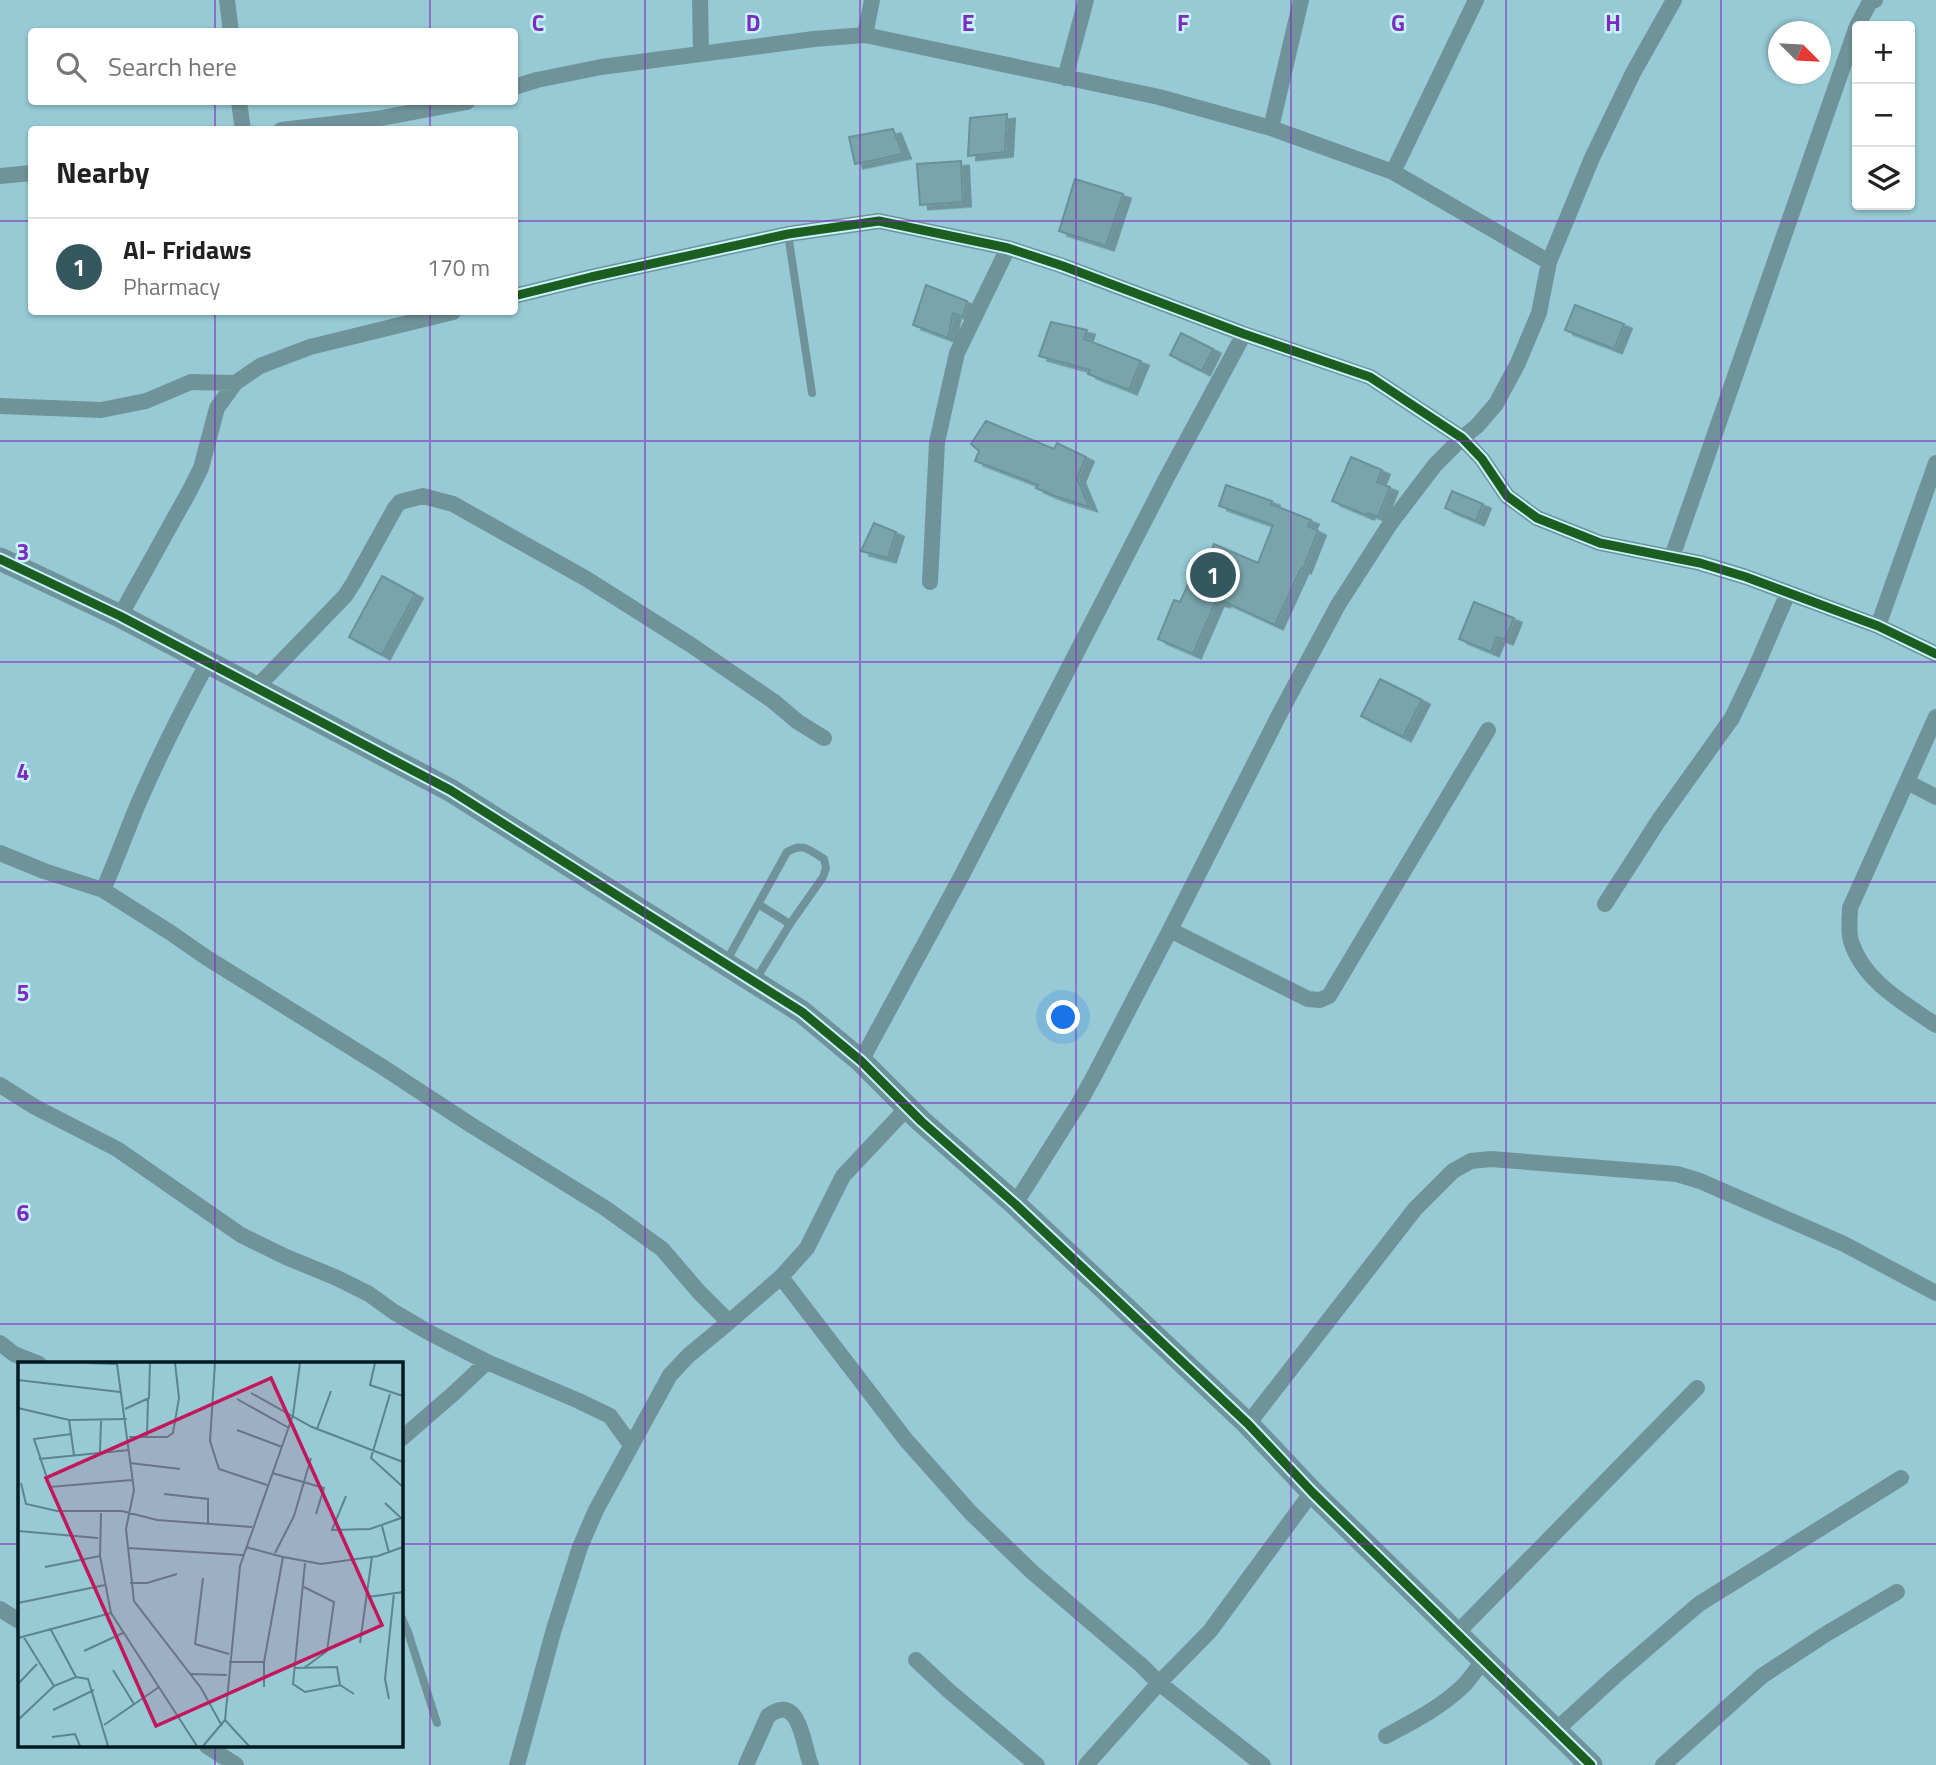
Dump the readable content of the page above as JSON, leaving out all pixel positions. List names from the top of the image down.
{
  "north": "bottom right",
  "page": {
    "map_buttons": ["+", "−"],
    "search": "Search here",
    "heading": "Nearby",
    "list": [
      {
        "mark": "1",
        "name": "Al- Fridaws",
        "note": "Pharmacy",
        "value": "170 m"
      }
    ],
    "pins": "1"
  },
  "grid": {
    "columns": [
      "C",
      "D",
      "E",
      "F",
      "G",
      "H"
    ],
    "rows": [
      "3",
      "4",
      "5",
      "6"
    ]
  }
}
